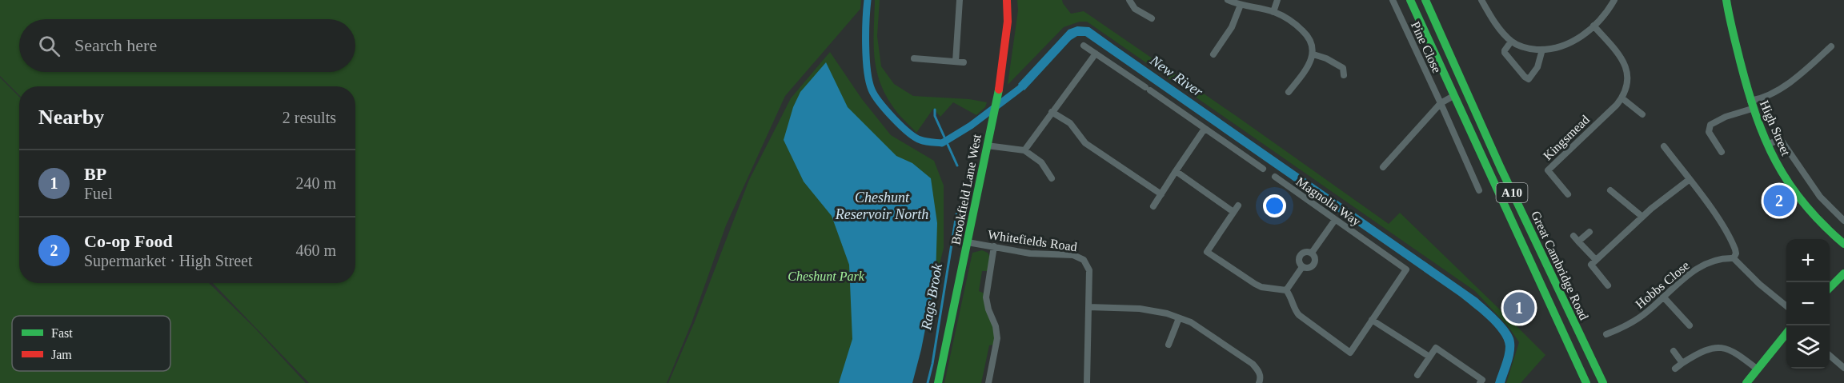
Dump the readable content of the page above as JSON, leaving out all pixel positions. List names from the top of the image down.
{
  "streets": {
    "main road": [
      "High Street",
      "Brookfield Lane West",
      "A10",
      "Great Cambridge Road"
    ],
    "street": [
      "Pine Close",
      "Kingsmead",
      "Magnolia Way",
      "Whitefields Road",
      "Hobbs Close"
    ]
  },
  "crossings": [
    ["Brookfield Lane West", "Whitefields Road"]
  ],
  "water": ["New River", "Cheshunt Reservoir North", "Rags Brook"],
  "parks": ["Cheshunt Park"],
  "legend": ["Fast", "Jam"],
  "page": {
    "search": "Search here",
    "heading": ["Nearby", "2 results"],
    "list": [
      {
        "mark": "1",
        "name": "BP",
        "note": "Fuel",
        "value": "240 m"
      },
      {
        "mark": "2",
        "name": "Co-op Food",
        "note": "Supermarket · High Street",
        "value": "460 m"
      }
    ],
    "pins": ["2", "1"],
    "map_buttons": ["+", "−"]
  }
}
